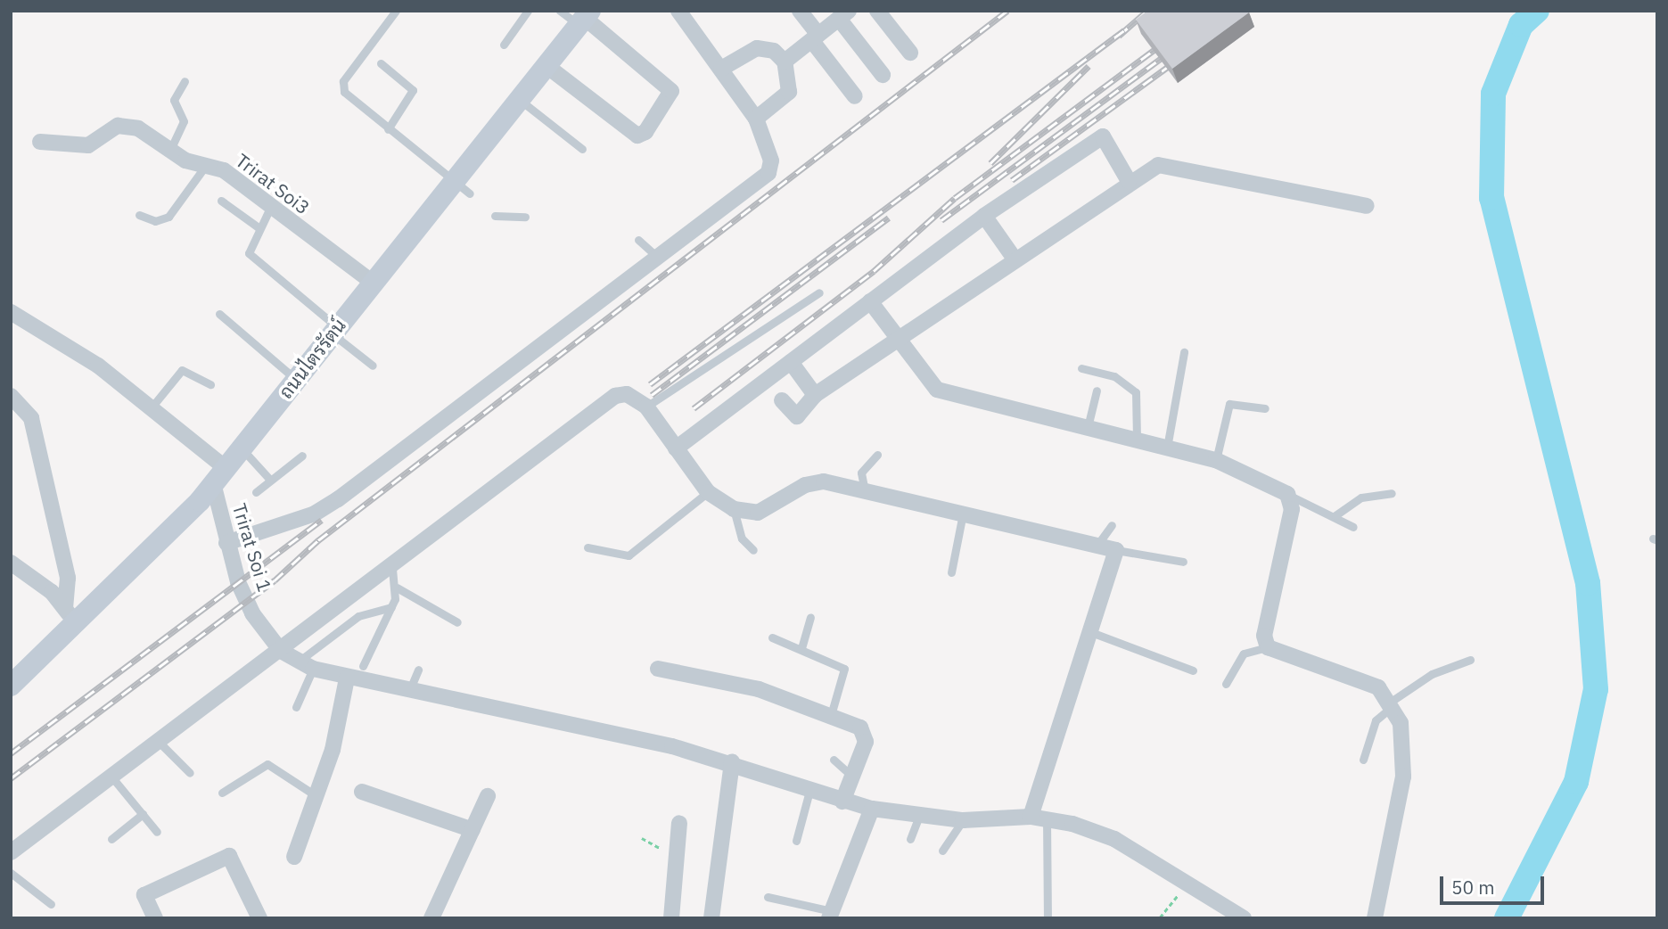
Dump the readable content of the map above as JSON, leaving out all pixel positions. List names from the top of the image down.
{
  "streets": {
    "main road": ["ถนนไตรรัตน์"],
    "street": ["Trirat Soi3", "Trirat Soi 1"]
  },
  "crossings": [
    ["Trirat Soi3", "ถนนไตรรัตน์"],
    ["ถนนไตรรัตน์", "Trirat Soi 1"]
  ],
  "scale_bar": "50 m"
}
